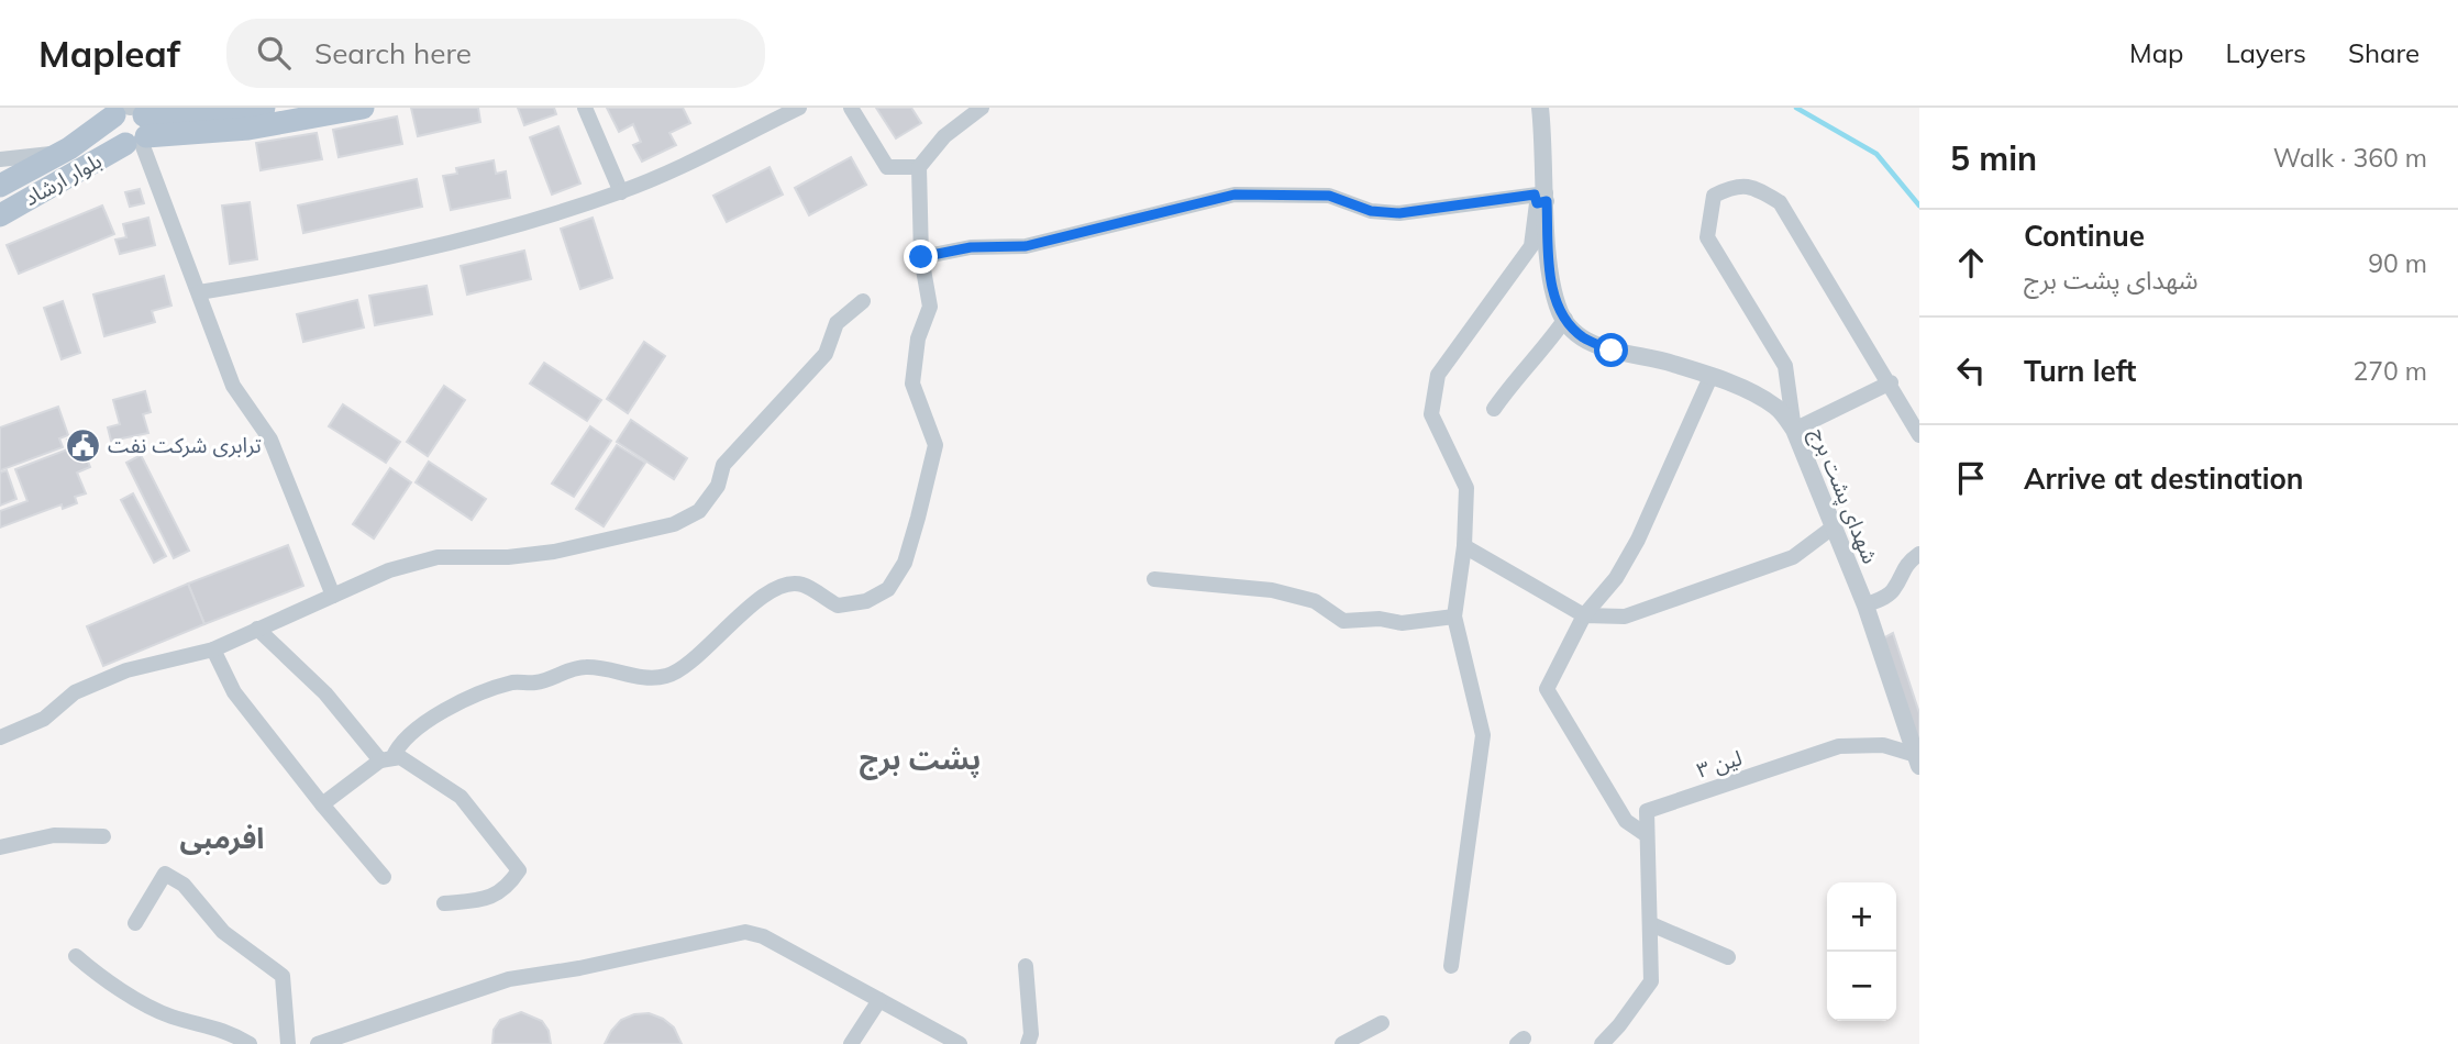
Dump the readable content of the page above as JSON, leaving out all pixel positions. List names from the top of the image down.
{
  "streets": {
    "main road": ["بلوار ارشاد"],
    "street": ["شهدای پشت برج", "لین ۳"]
  },
  "crossings": [
    ["شهدای پشت برج", "لین ۳"]
  ],
  "districts": ["پشت برج", "افرمبی"],
  "places": {
    "public building": ["ترابری شرکت نفت"]
  },
  "page": {
    "header": "Mapleaf",
    "search": "Search here",
    "nav": ["Map", "Layers", "Share"],
    "heading": ["5 min", "Walk · 360 m"],
    "list": [
      ["Continue", "شهدای پشت برج", "90 m"],
      ["Turn left", "270 m"],
      "Arrive at destination"
    ],
    "map_buttons": ["+", "−"]
  }
}
